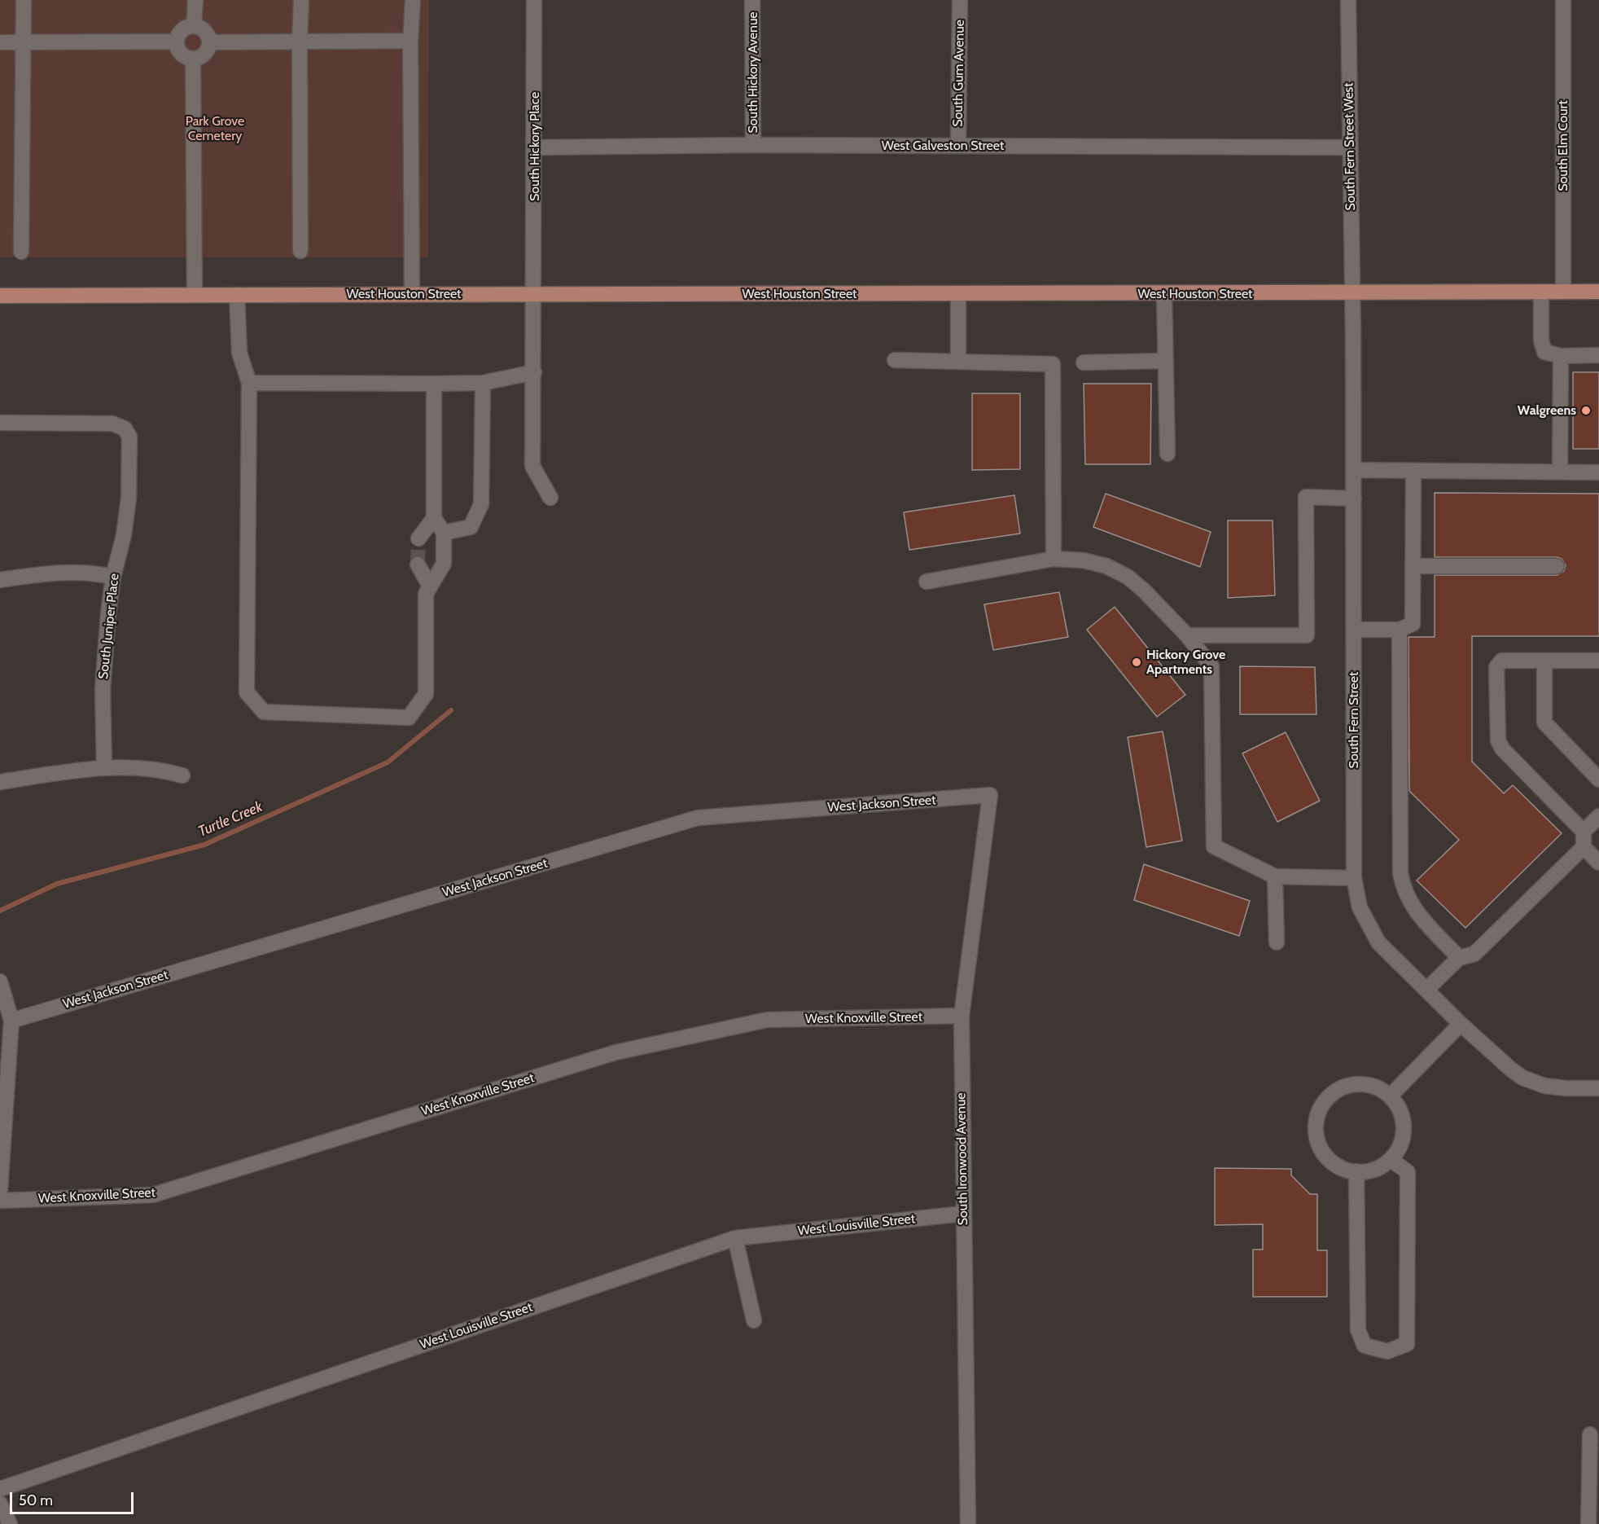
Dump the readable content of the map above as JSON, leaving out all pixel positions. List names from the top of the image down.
{
  "streets": {
    "main road": ["West Houston Street"],
    "street": [
      "South Hickory Avenue",
      "South Gum Avenue",
      "West Galveston Street",
      "South Elm Court",
      "South Hickory Place",
      "South Fern Street West",
      "South Juniper Place",
      "South Fern Street",
      "West Jackson Street",
      "West Knoxville Street",
      "South Ironwood Avenue",
      "West Louisville Street"
    ]
  },
  "crossings": [
    ["South Hickory Avenue", "West Galveston Street"],
    ["South Gum Avenue", "West Galveston Street"],
    ["West Galveston Street", "South Hickory Place"],
    ["West Galveston Street", "South Fern Street West"],
    ["South Elm Court", "West Houston Street"],
    ["South Hickory Place", "West Houston Street"],
    ["South Fern Street West", "West Houston Street"],
    ["South Fern Street West", "South Fern Street"],
    ["West Houston Street", "South Fern Street"],
    ["West Jackson Street", "South Ironwood Avenue"],
    ["West Knoxville Street", "South Ironwood Avenue"],
    ["South Ironwood Avenue", "West Louisville Street"]
  ],
  "water": ["Turtle Creek"],
  "parks": ["Park Grove Cemetery"],
  "places": ["Walgreens", "Hickory Grove Apartments"],
  "scale_bar": "50 m"
}
